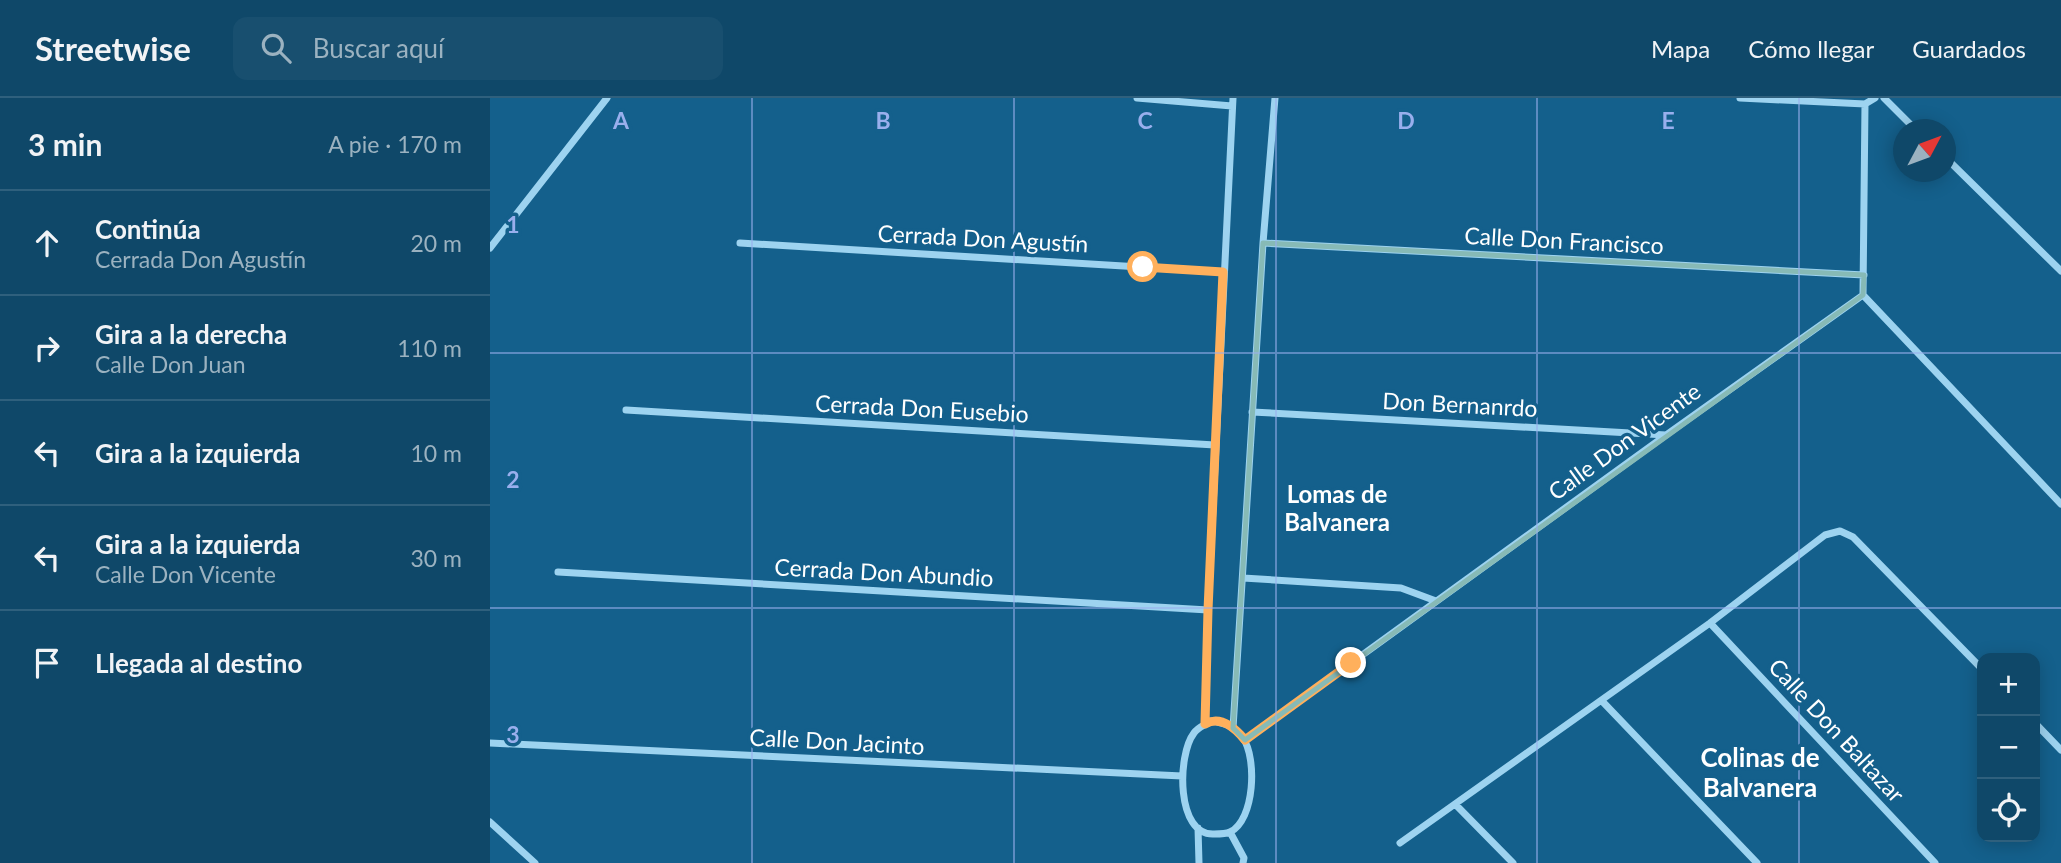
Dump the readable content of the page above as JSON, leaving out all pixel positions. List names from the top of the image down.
{
  "streets": {
    "street": [
      "Cerrada Don Agustín",
      "Calle Don Francisco",
      "Don Bernanrdo",
      "Cerrada Don Eusebio",
      "Calle Don Vicente",
      "Cerrada Don Abundio",
      "Calle Don Baltazar",
      "Calle Don Jacinto"
    ]
  },
  "crossings": [
    ["Don Bernanrdo", "Calle Don Vicente"],
    ["Calle Don Vicente", "Calle Don Jacinto"]
  ],
  "districts": ["Lomas de Balvanera", "Colinas de Balvanera"],
  "north": "top right",
  "page": {
    "header": "Streetwise",
    "search": "Buscar aquí",
    "nav": ["Mapa", "Cómo llegar", "Guardados"],
    "heading": ["3 min", "A pie · 170 m"],
    "list": [
      ["Continúa", "Cerrada Don Agustín", "20 m"],
      ["Gira a la derecha", "Calle Don Juan", "110 m"],
      ["Gira a la izquierda", "10 m"],
      ["Gira a la izquierda", "Calle Don Vicente", "30 m"],
      "Llegada al destino"
    ],
    "map_buttons": ["+", "−"]
  },
  "grid": {
    "columns": [
      "A",
      "B",
      "C",
      "D",
      "E"
    ],
    "rows": ["1", "2", "3"]
  }
}
